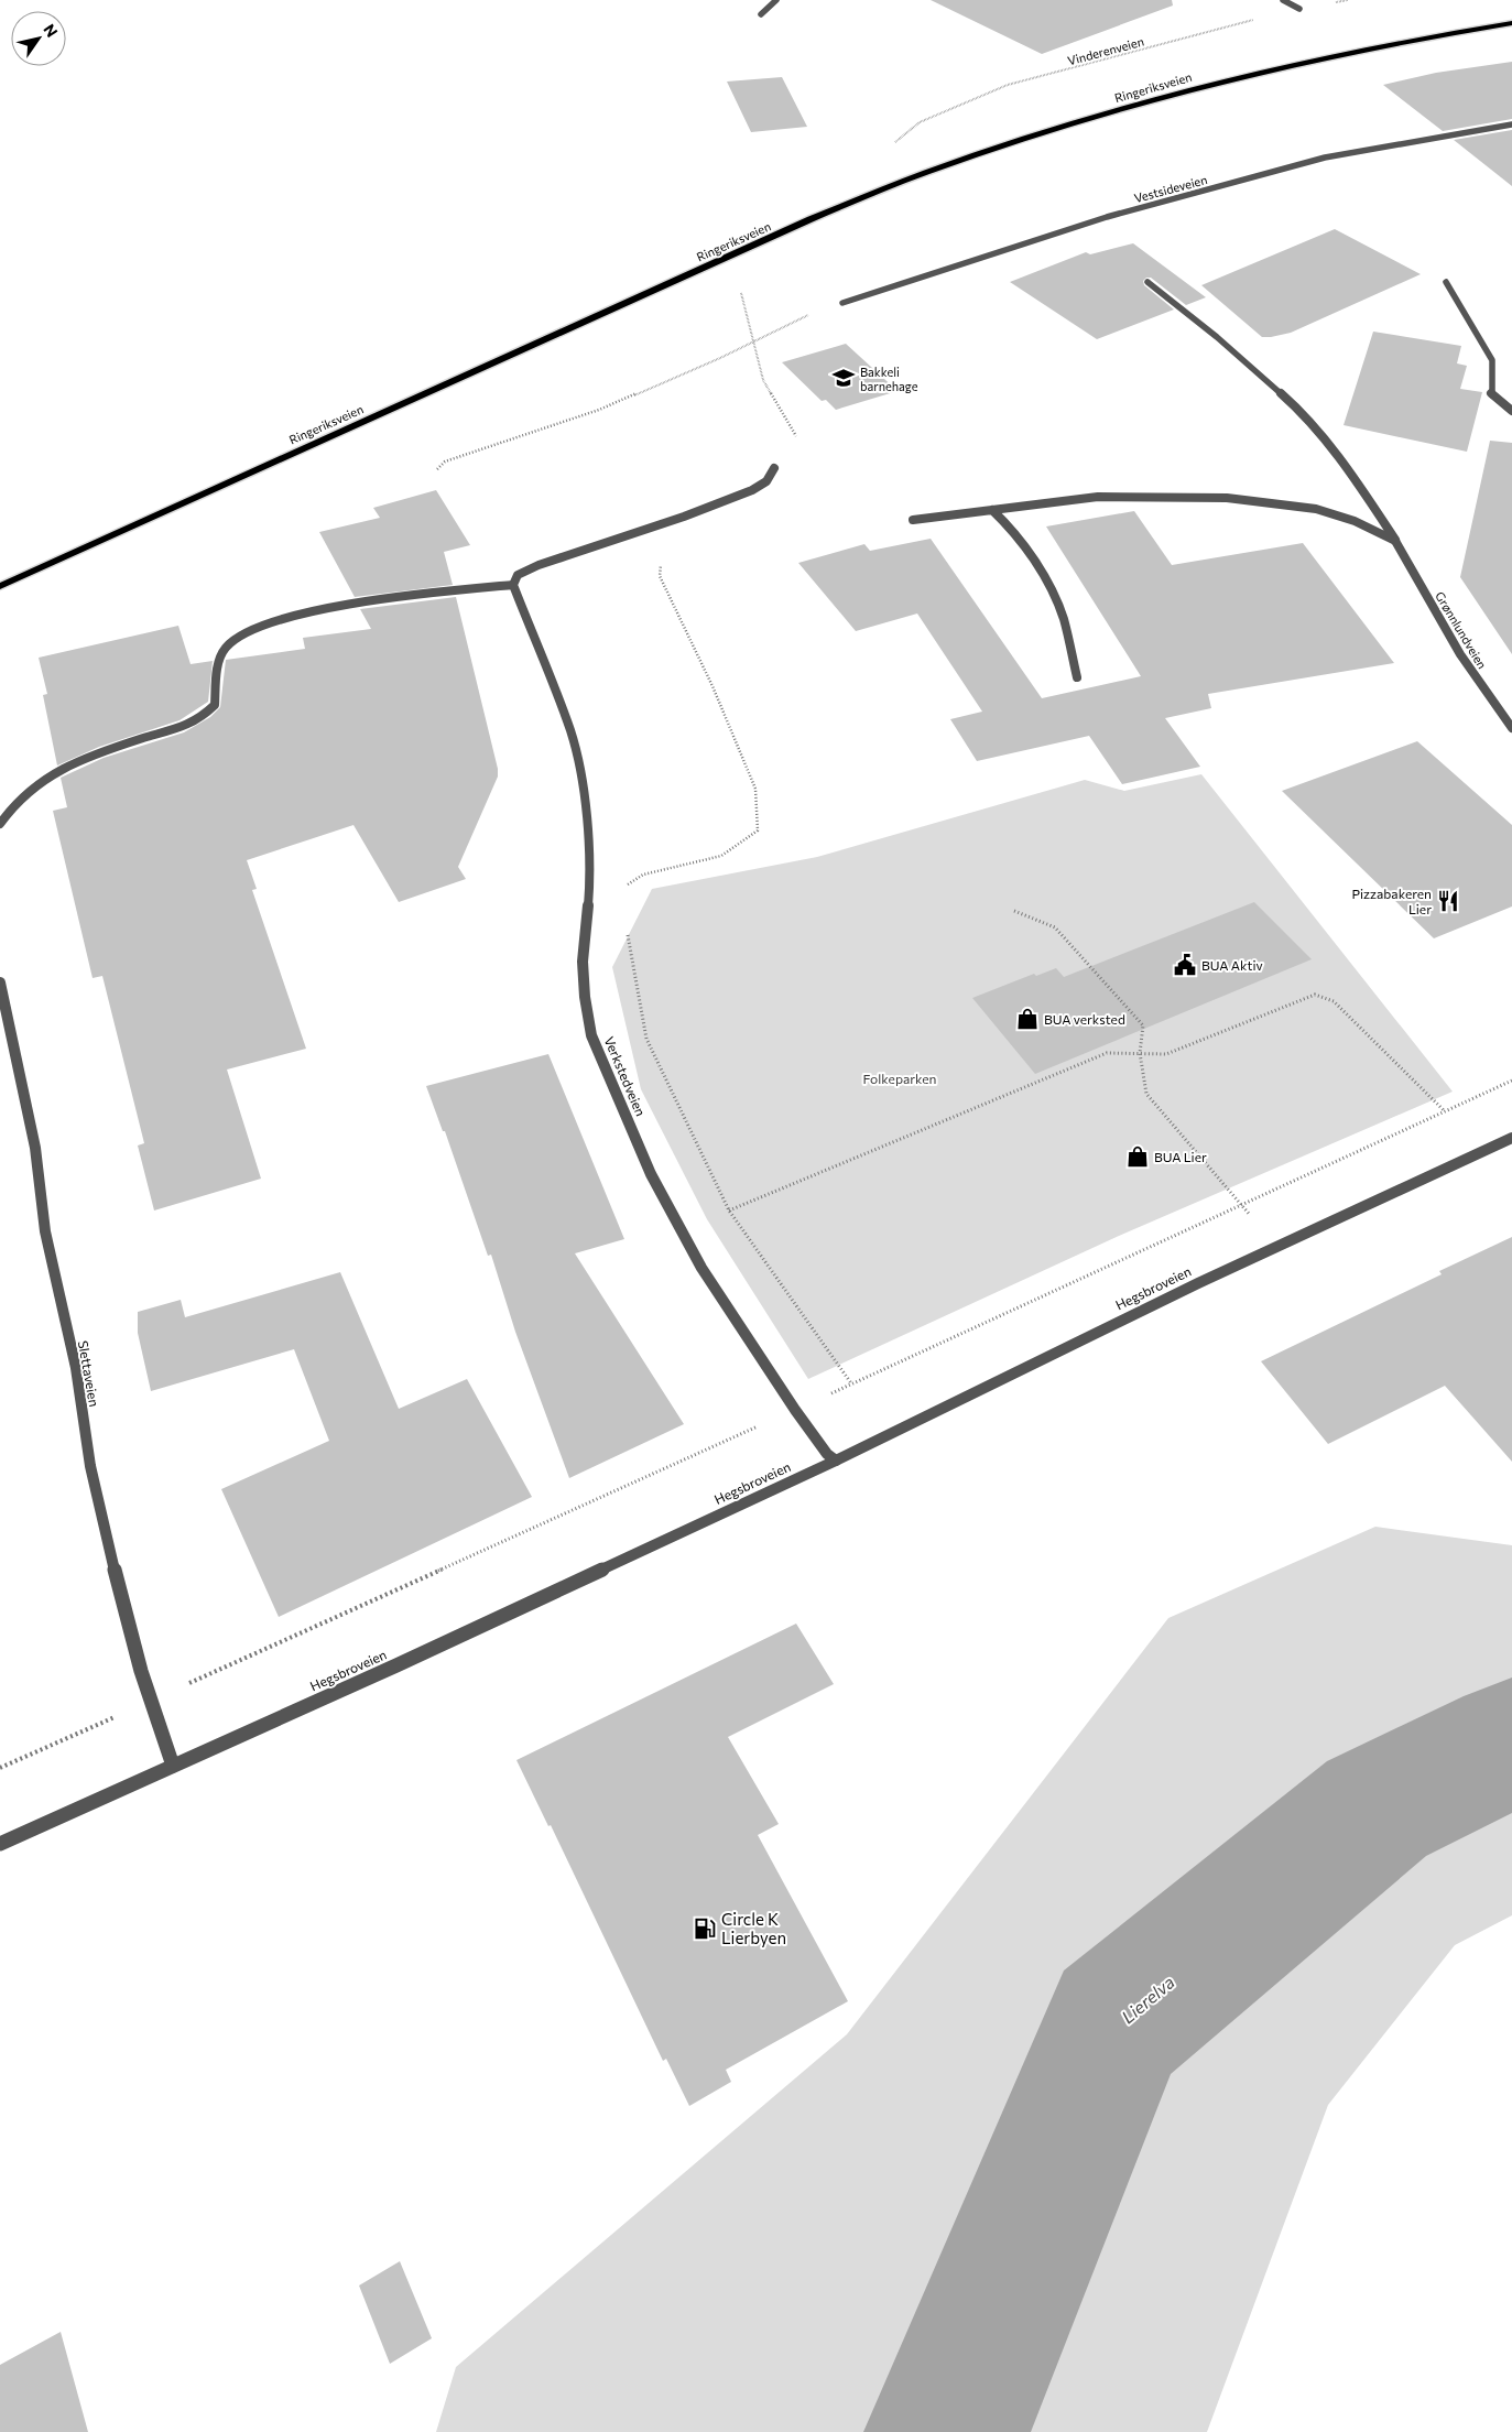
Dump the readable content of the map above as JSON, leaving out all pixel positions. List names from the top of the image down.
{
  "streets": {
    "main road": ["Ringeriksveien"],
    "street": [
      "Vestsideveien",
      "Grønnlundveien",
      "Verkstedveien",
      "Hegsbroveien",
      "Slettaveien"
    ],
    "path": ["Vinderenveien"]
  },
  "crossings": [
    ["Verkstedveien", "Hegsbroveien"],
    ["Hegsbroveien", "Slettaveien"]
  ],
  "water": ["Lierelva"],
  "parks": ["Folkeparken"],
  "places": {
    "school or university": ["Bakkeli barnehage"],
    "restaurant": ["Pizzabakeren Lier"],
    "public building": ["BUA Aktiv"],
    "shop": ["BUA verksted", "BUA Lier"],
    "fuel station": ["Circle K Lierbyen"]
  },
  "north": "top right"
}
